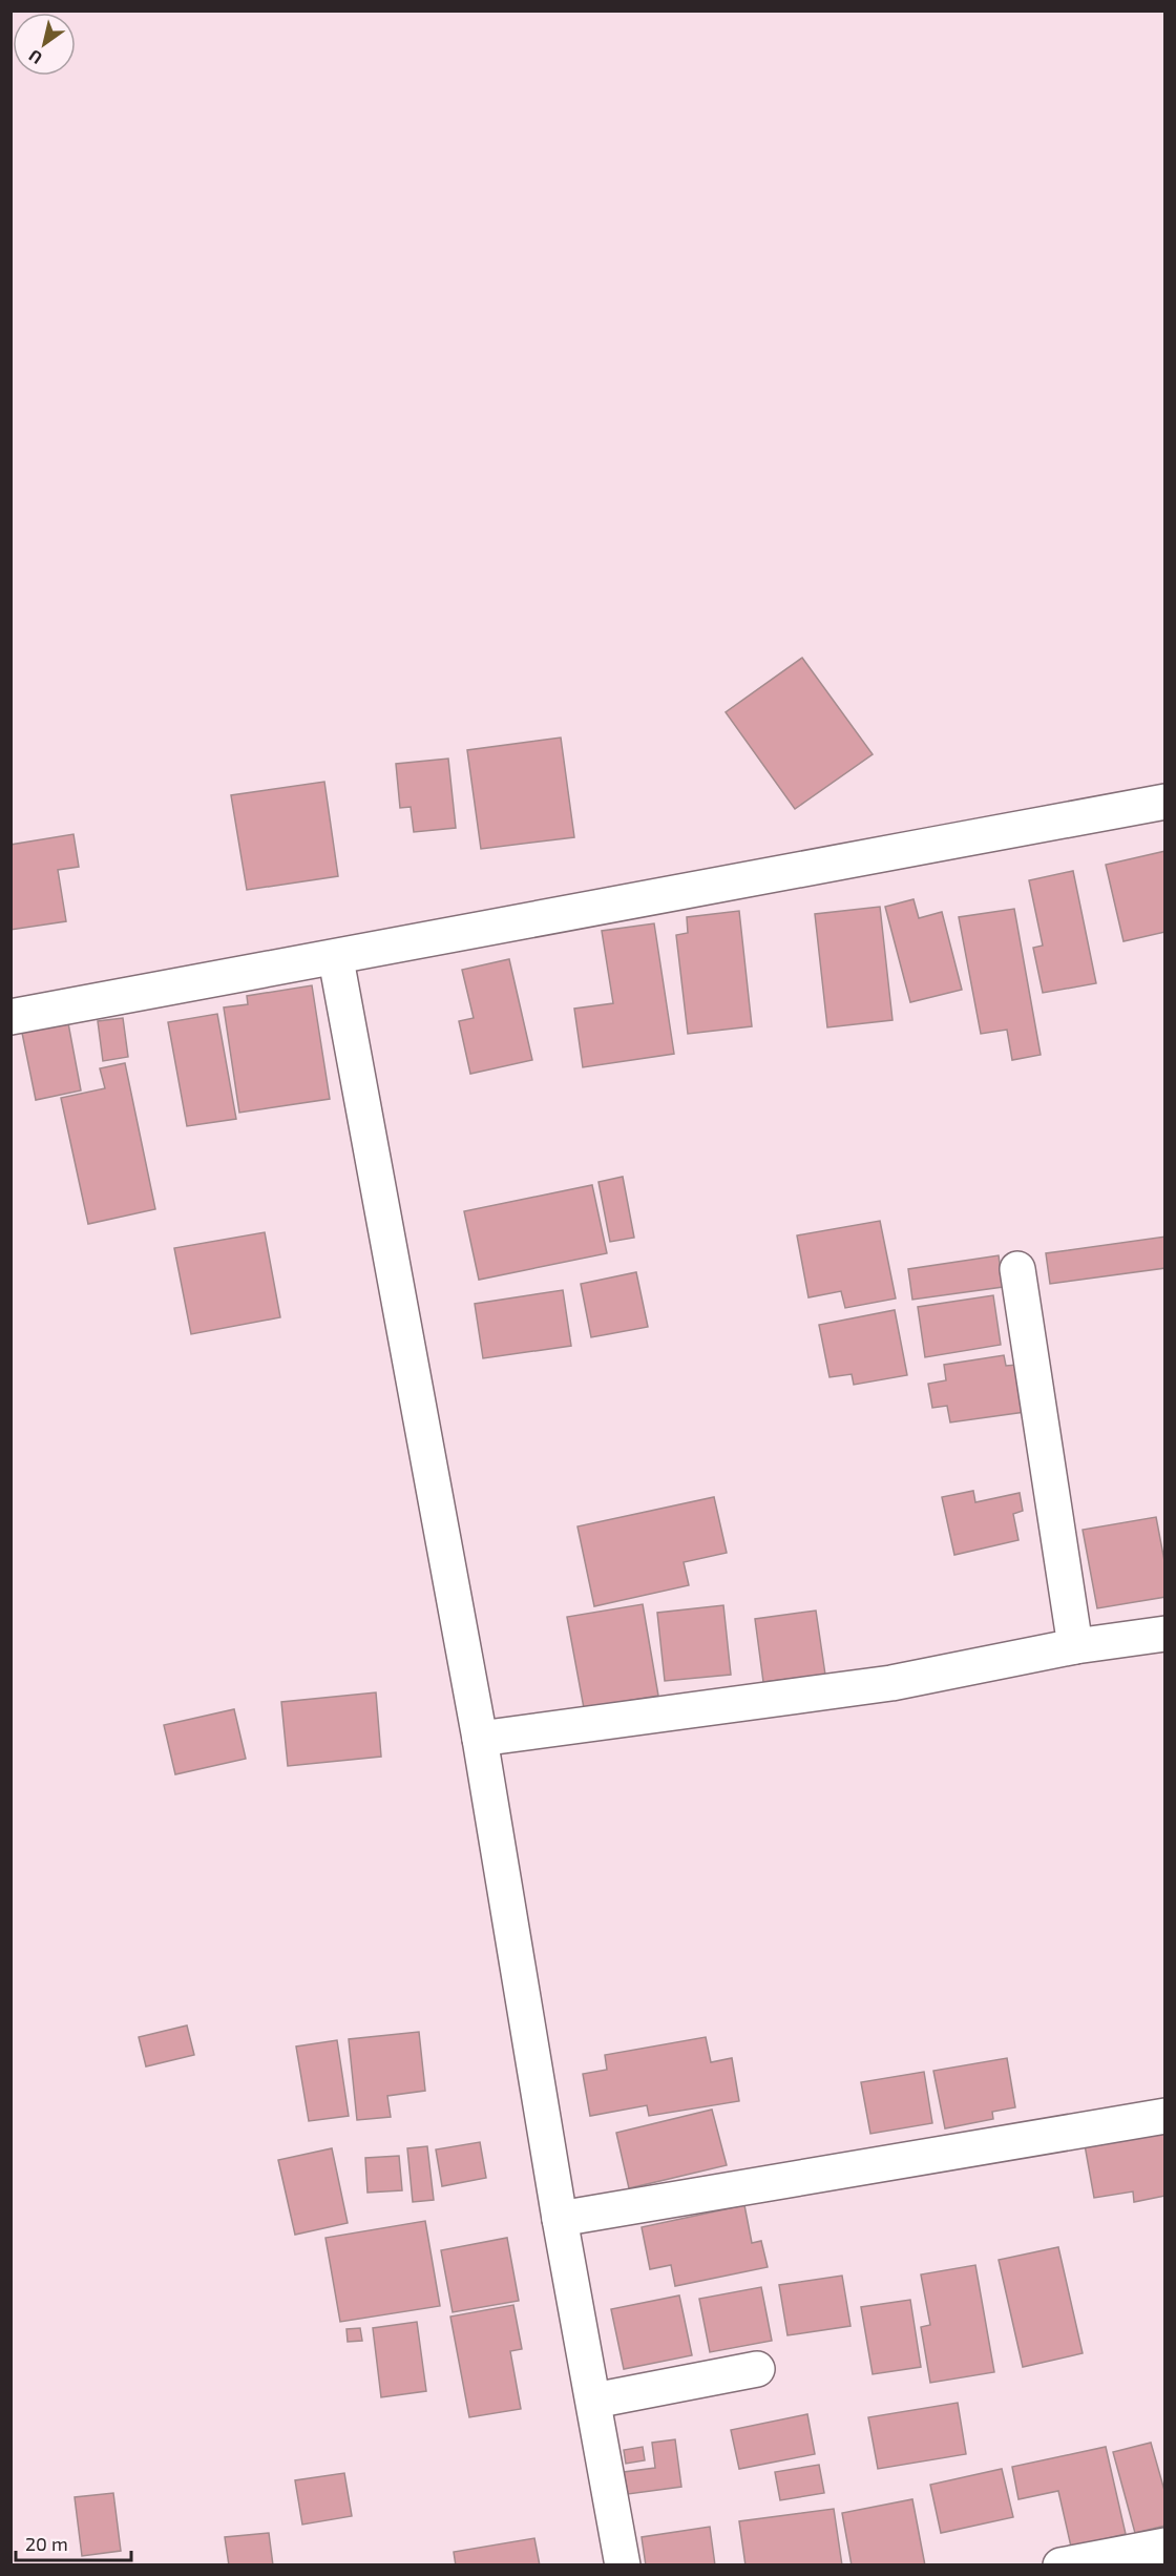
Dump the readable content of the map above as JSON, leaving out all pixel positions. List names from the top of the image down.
{
  "scale_bar": "20 m",
  "north": "bottom left"
}
